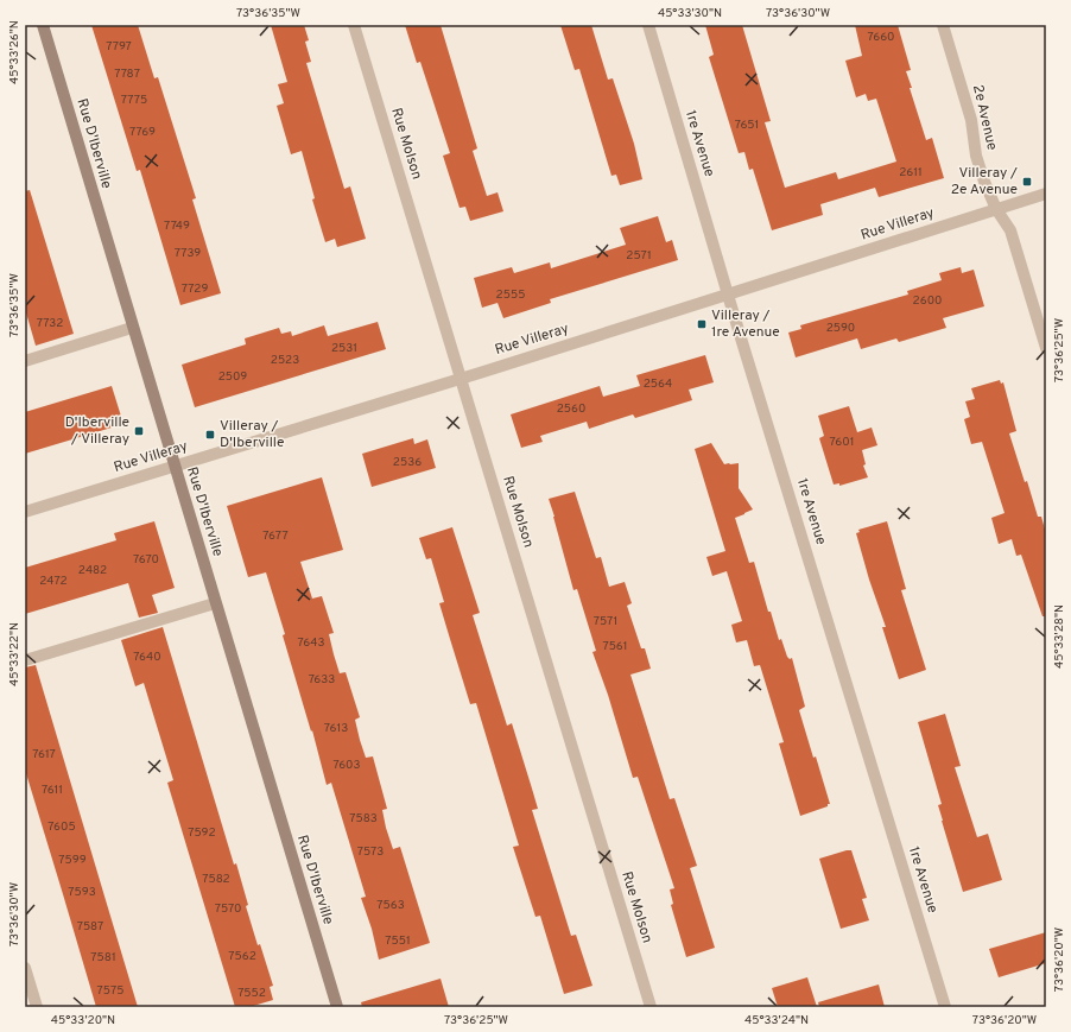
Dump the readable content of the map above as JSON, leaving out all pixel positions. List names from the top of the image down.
{
  "streets": {
    "main road": ["Rue D'Iberville"],
    "street": [
      "2e Avenue",
      "Rue Molson",
      "1re Avenue",
      "Rue Villeray"
    ]
  },
  "crossings": [
    ["2e Avenue", "Rue Villeray"],
    ["Rue D'Iberville", "Rue Villeray"],
    ["Rue Molson", "Rue Villeray"],
    ["1re Avenue", "Rue Villeray"]
  ],
  "places": {
    "transit": [
      "Villeray / 2e Avenue",
      "Villeray / 1re Avenue",
      "D'Iberville / Villeray",
      "Villeray / D'Iberville"
    ]
  },
  "house_numbers": [
    "7660",
    "7797",
    "7787",
    "7775",
    "7651",
    "7769",
    "2611",
    "7749",
    "7739",
    "2571",
    "7729",
    "2555",
    "2600",
    "7732",
    "2590",
    "2531",
    "2523",
    "2509",
    "2564",
    "2560",
    "7601",
    "2536",
    "7677",
    "7670",
    "2482",
    "2472",
    "7571",
    "7643",
    "7561",
    "7640",
    "7633",
    "7613",
    "7617",
    "7603",
    "7611",
    "7583",
    "7605",
    "7592",
    "7573",
    "7599",
    "7582",
    "7593",
    "7563",
    "7570",
    "7587",
    "7551",
    "7562",
    "7581",
    "7575",
    "7552"
  ],
  "coordinates": [
    "73°36'35\"W",
    "45°33'30\"N",
    "73°36'30\"W",
    "45°33'26\"N",
    "73°36'25\"W",
    "45°33'28\"N",
    "45°33'22\"N",
    "73°36'20\"W",
    "45°33'20\"N",
    "45°33'24\"N"
  ]
}
